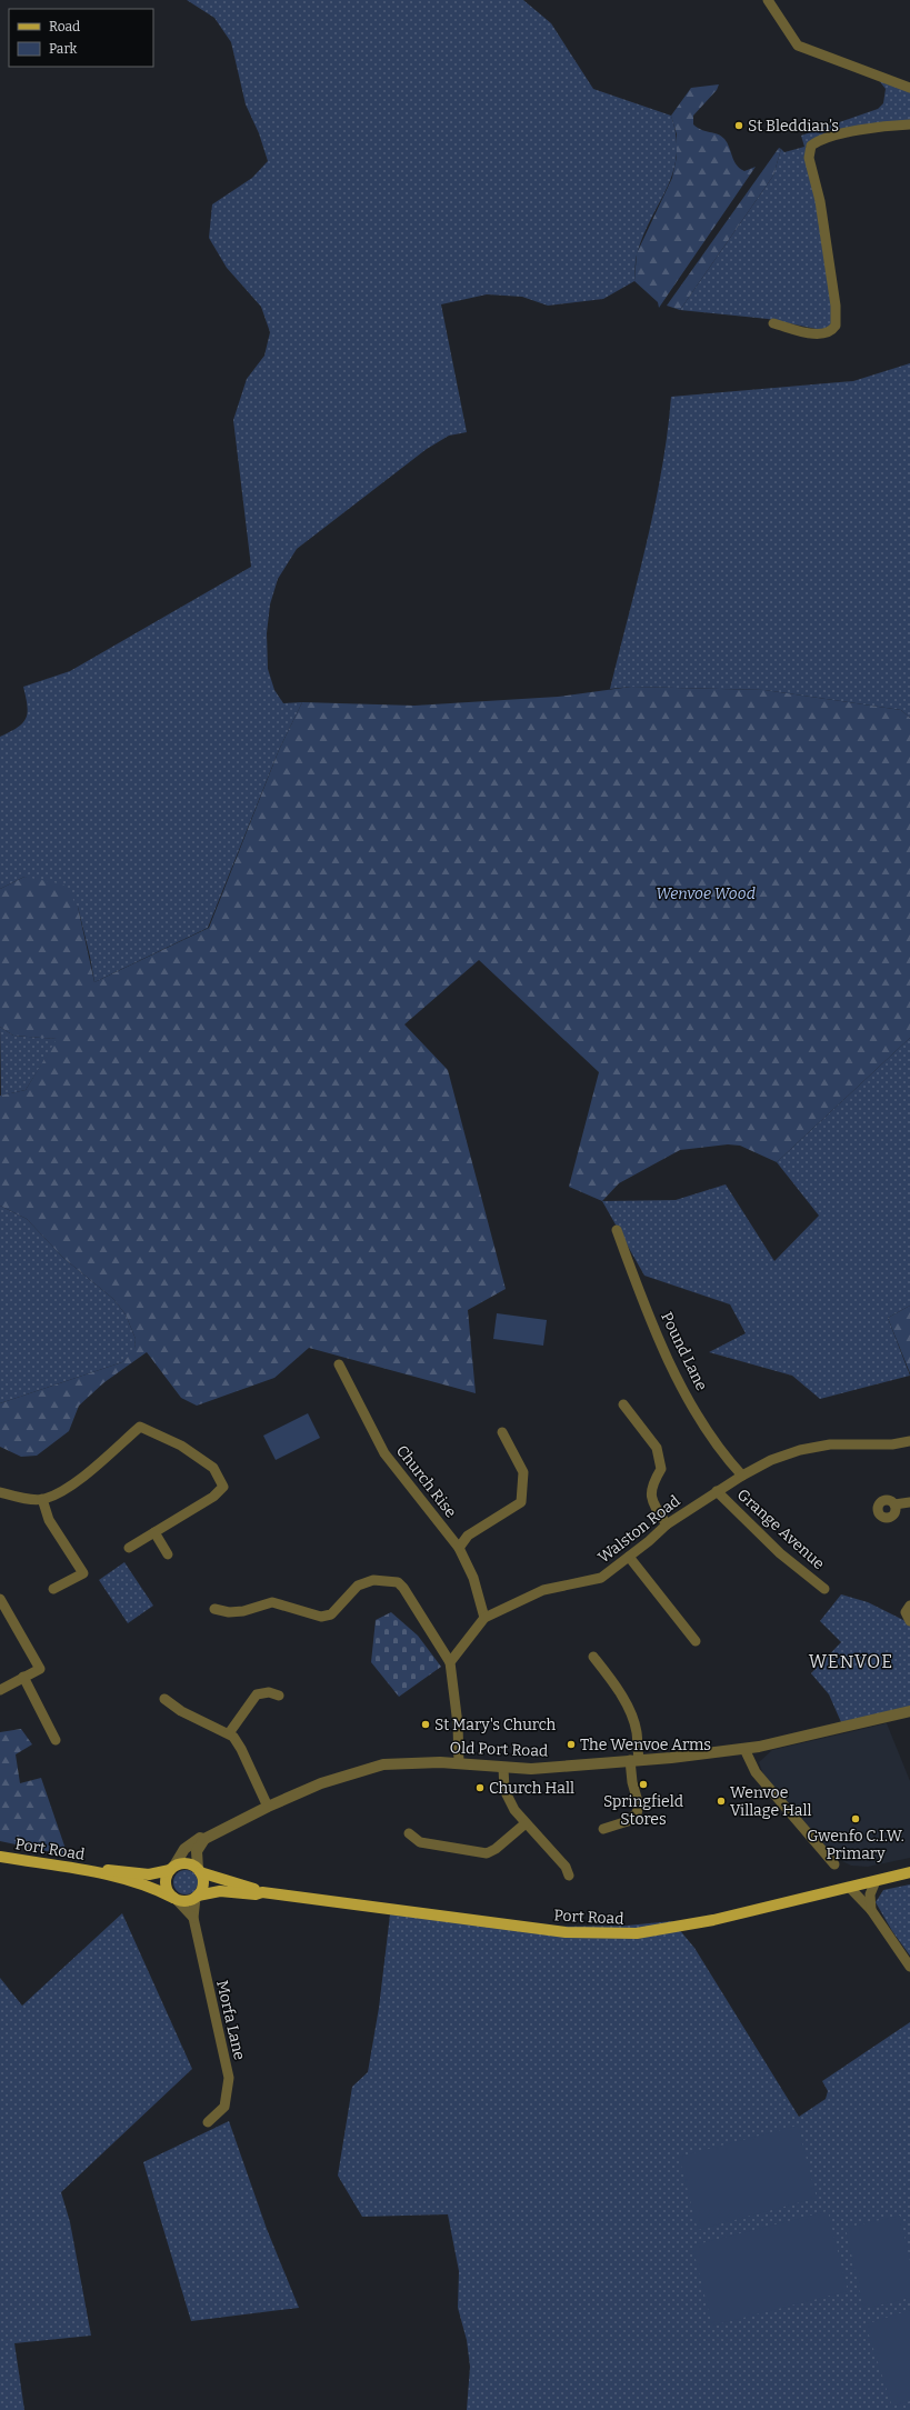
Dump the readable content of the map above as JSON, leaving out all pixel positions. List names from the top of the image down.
{
  "streets": {
    "main road": ["Port Road"],
    "street": [
      "Pound Lane",
      "Church Rise",
      "Walston Road",
      "Grange Avenue",
      "Old Port Road",
      "Morfa Lane"
    ]
  },
  "crossings": [
    ["Pound Lane", "Walston Road"],
    ["Church Rise", "Walston Road"],
    ["Walston Road", "Grange Avenue"],
    ["Old Port Road", "Port Road"],
    ["Old Port Road", "Morfa Lane"],
    ["Port Road", "Morfa Lane"]
  ],
  "districts": ["WENVOE"],
  "parks": ["Wenvoe Wood"],
  "places": [
    "St Bleddian’s",
    "St Mary's Church",
    "The Wenvoe Arms",
    "Springfield Stores",
    "Church Hall",
    "Wenvoe Village Hall",
    "Gwenfo C.I.W. Primary"
  ],
  "legend": ["Road", "Park"]
}
